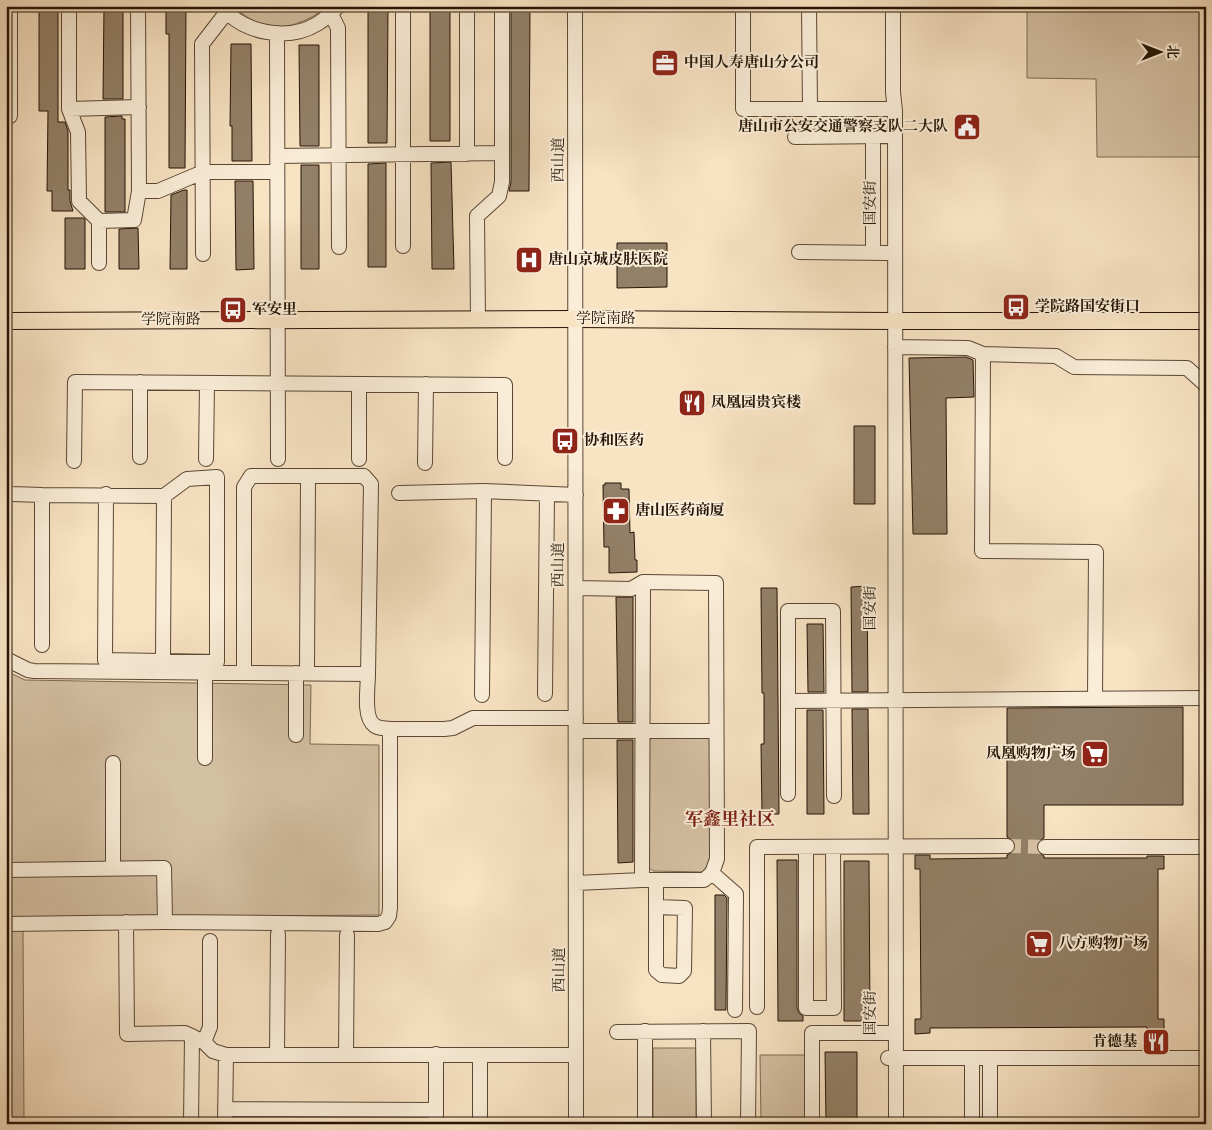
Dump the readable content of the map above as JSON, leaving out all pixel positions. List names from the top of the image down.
{
  "streets": {
    "main road": ["学院南路"],
    "street": ["西山道", "国安街"]
  },
  "crossings": [
    ["西山道", "学院南路"],
    ["国安街", "学院南路"]
  ],
  "districts": ["军鑫里社区"],
  "places": {
    "office": ["中国人寿唐山分公司"],
    "public building": ["唐山市公安交通警察支队二大队"],
    "hospital": ["唐山京城皮肤医院"],
    "bus stop": ["学院路国安街口", "军安里", "协和医药"],
    "restaurant": ["凤凰园贵宾楼", "肯德基"],
    "pharmacy": ["唐山医药商厦"],
    "supermarket": ["凤凰购物广场", "八方购物广场"]
  },
  "north": "right"
}
